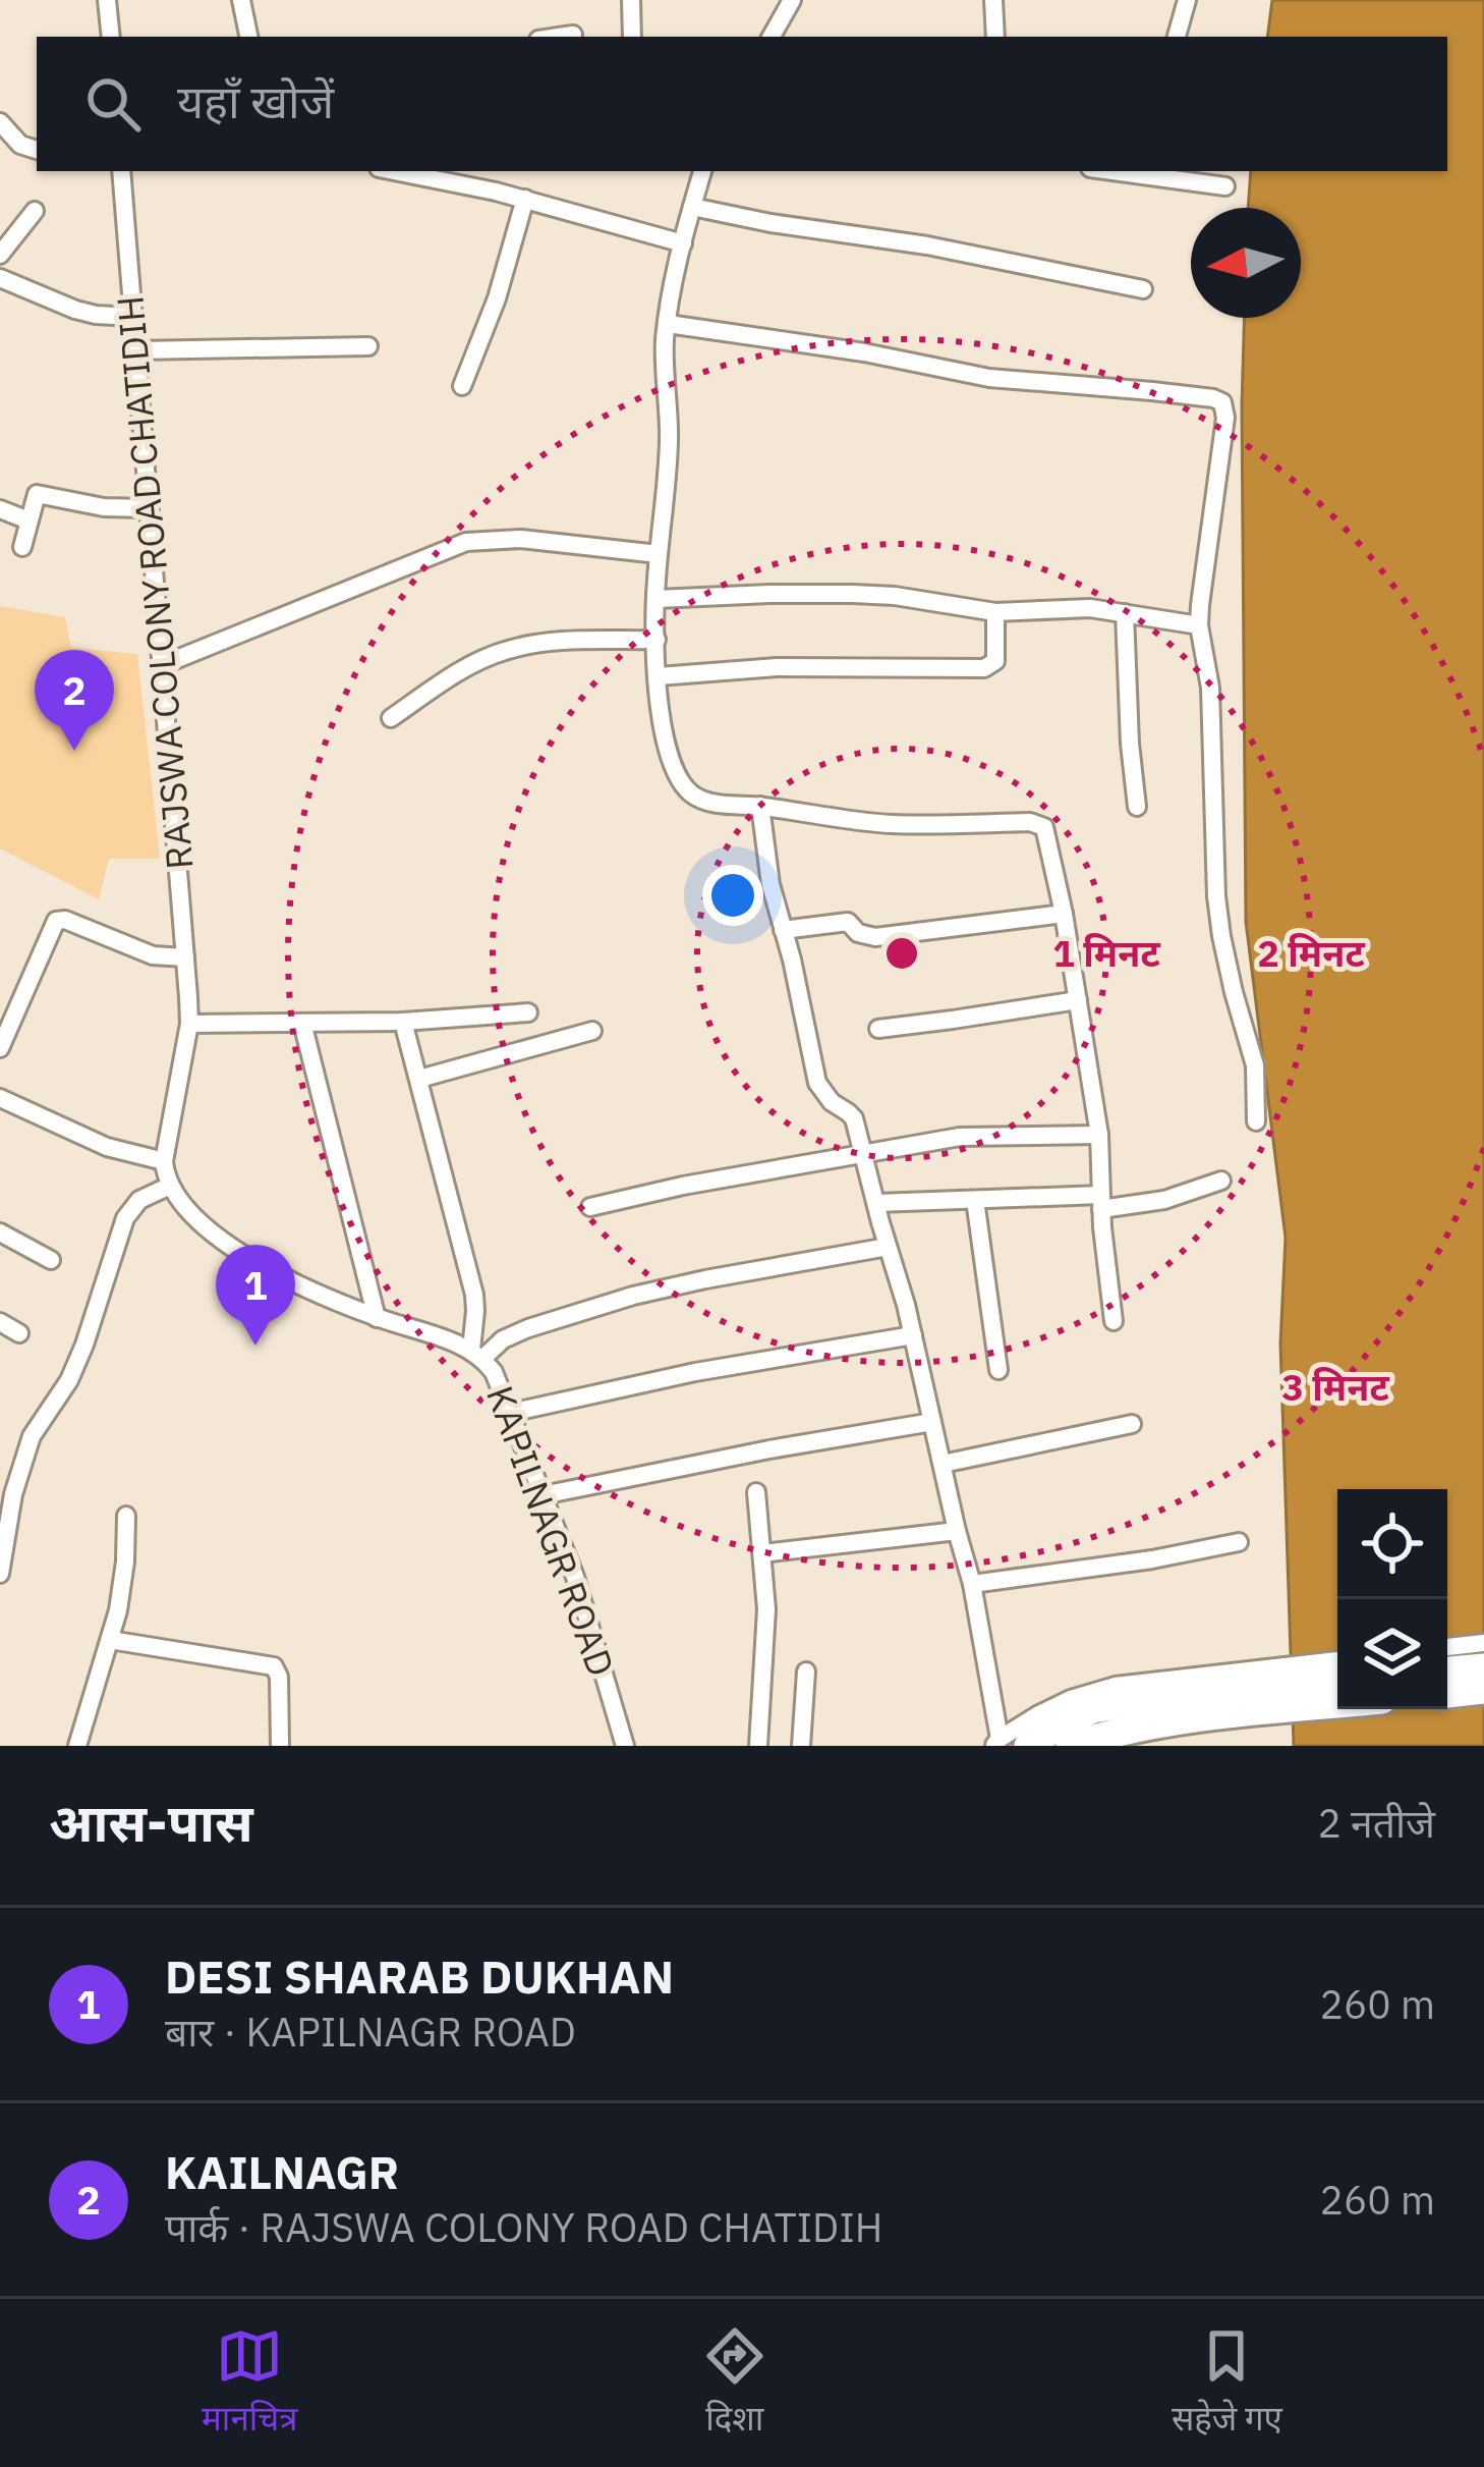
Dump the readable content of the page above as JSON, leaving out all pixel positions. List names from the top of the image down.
{
  "streets": {
    "street": ["RAJSWA COLONY ROAD CHATIDIH", "KAPILNAGR ROAD"]
  },
  "crossings": [
    ["RAJSWA COLONY ROAD CHATIDIH", "KAPILNAGR ROAD"]
  ],
  "north": "left",
  "page": {
    "search": "यहाँ खोजें",
    "pins": ["2", "1"],
    "heading": ["आस-पास", "2 नतीजे"],
    "list": [
      {
        "mark": "1",
        "name": "DESI SHARAB DUKHAN",
        "note": "बार · KAPILNAGR ROAD",
        "value": "260 m"
      },
      {
        "mark": "2",
        "name": "KAILNAGR",
        "note": "पार्क · RAJSWA COLONY ROAD CHATIDIH",
        "value": "260 m"
      }
    ],
    "nav": ["मानचित्र", "दिशा", "सहेजे गए"]
  },
  "rings": ["1 मिनट", "2 मिनट", "3 मिनट"]
}
